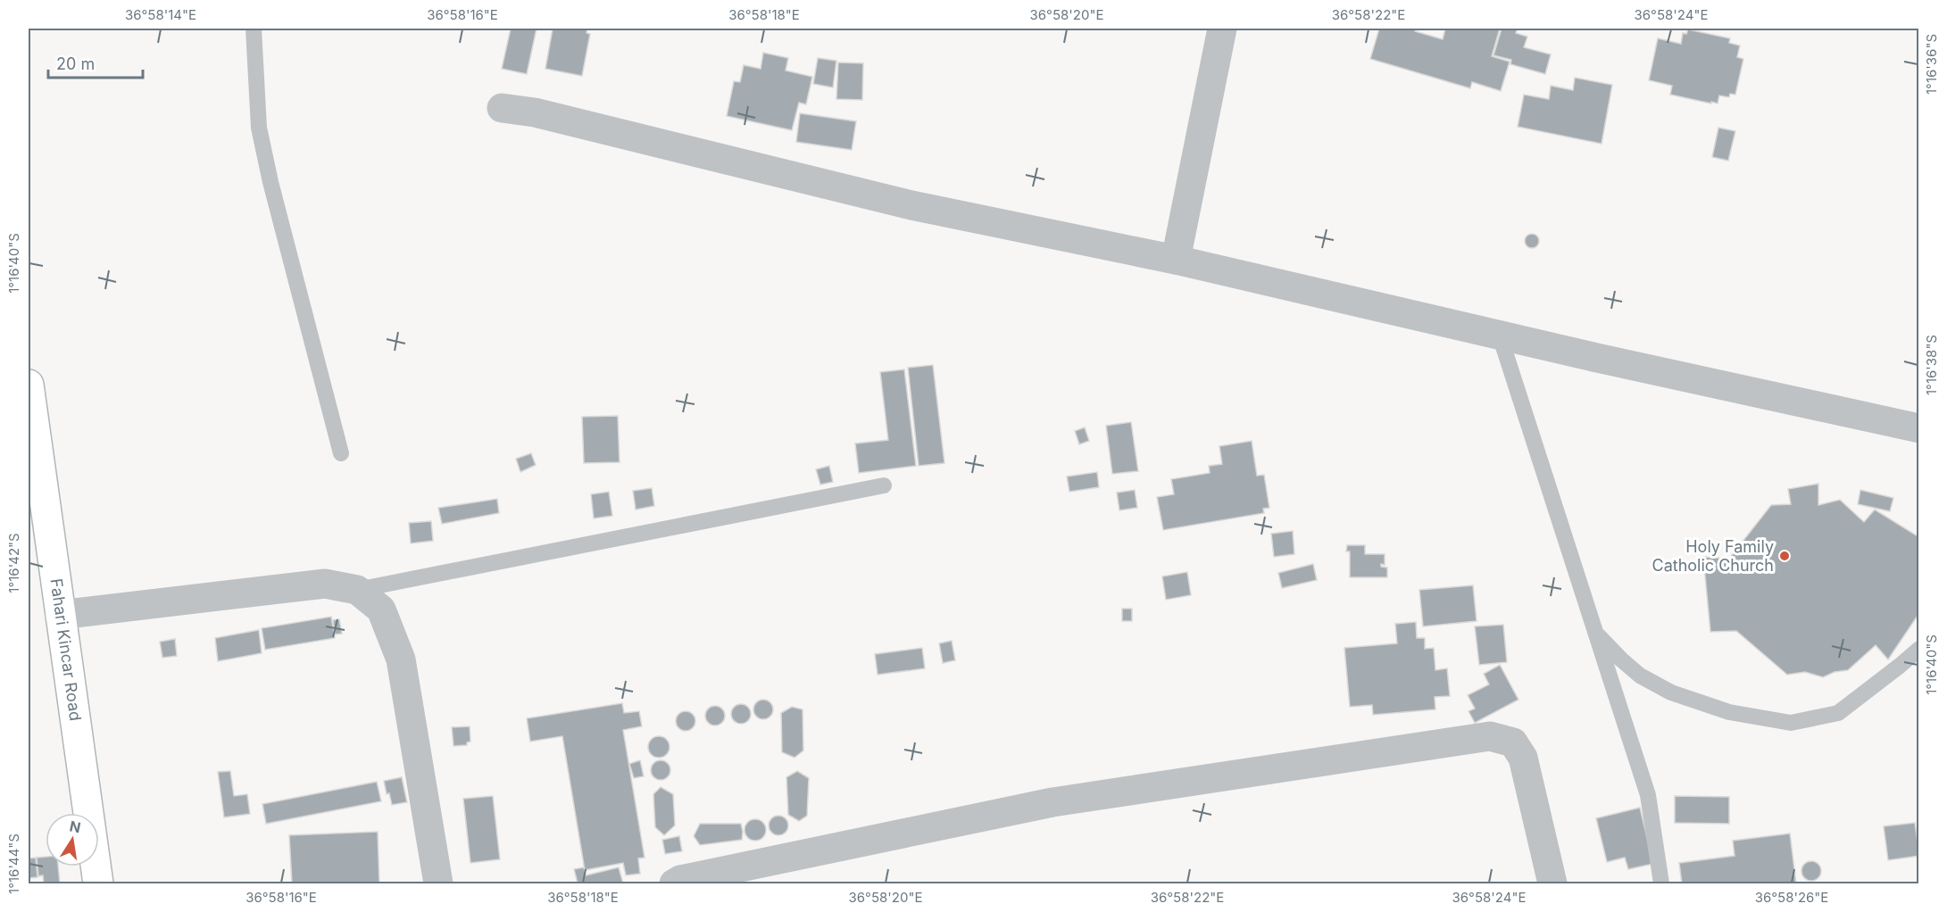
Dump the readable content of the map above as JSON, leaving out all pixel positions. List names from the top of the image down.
{
  "streets": {
    "street": ["Fahari Kincar Road"]
  },
  "places": ["Holy Family Catholic Church"],
  "scale_bar": "20 m",
  "north": "top",
  "coordinates": [
    "36°58'14\"E",
    "36°58'16\"E",
    "36°58'18\"E",
    "36°58'20\"E",
    "36°58'22\"E",
    "36°58'24\"E",
    "1°16'36\"S",
    "1°16'40\"S",
    "1°16'38\"S",
    "1°16'42\"S",
    "1°16'44\"S",
    "36°58'26\"E"
  ]
}
